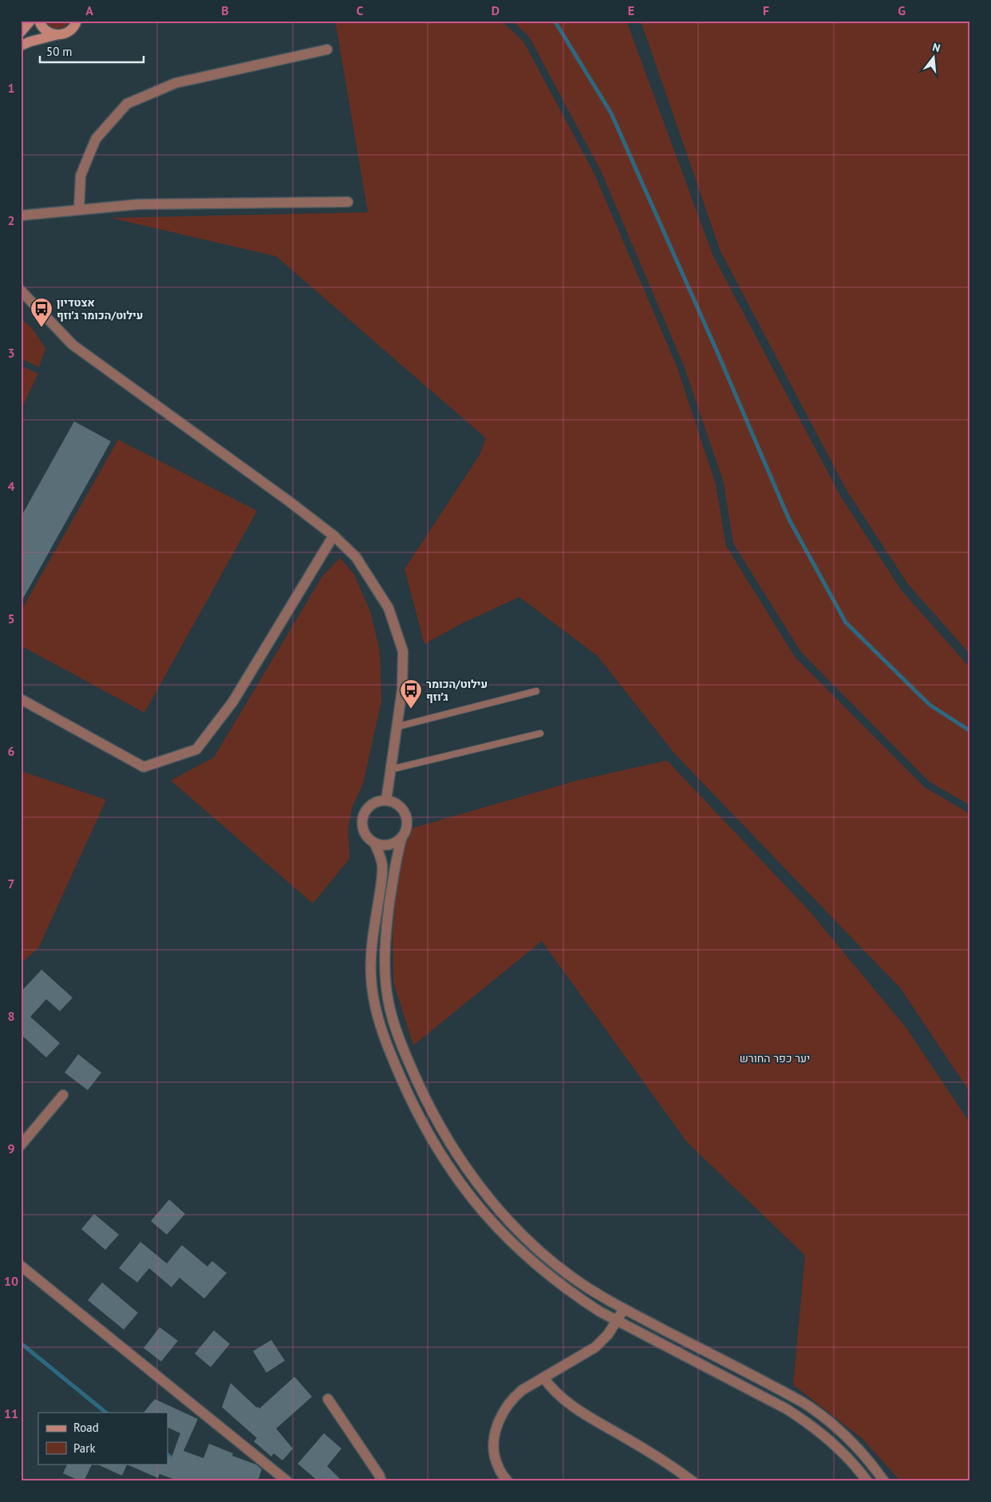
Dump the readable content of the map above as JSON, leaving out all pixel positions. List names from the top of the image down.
{
  "parks": ["יער כפר החורש"],
  "places": {
    "bus stop": ["אצטדיון עילוט/הכומר ג׳וזף", "עילוט/הכומר ג׳וזף"]
  },
  "legend": ["Road", "Park"],
  "scale_bar": "50 m",
  "north": "top",
  "grid": {
    "columns": [
      "A",
      "B",
      "C",
      "D",
      "E",
      "F",
      "G"
    ],
    "rows": [
      "1",
      "2",
      "3",
      "4",
      "5",
      "6",
      "7",
      "8",
      "9",
      "10",
      "11"
    ]
  }
}
